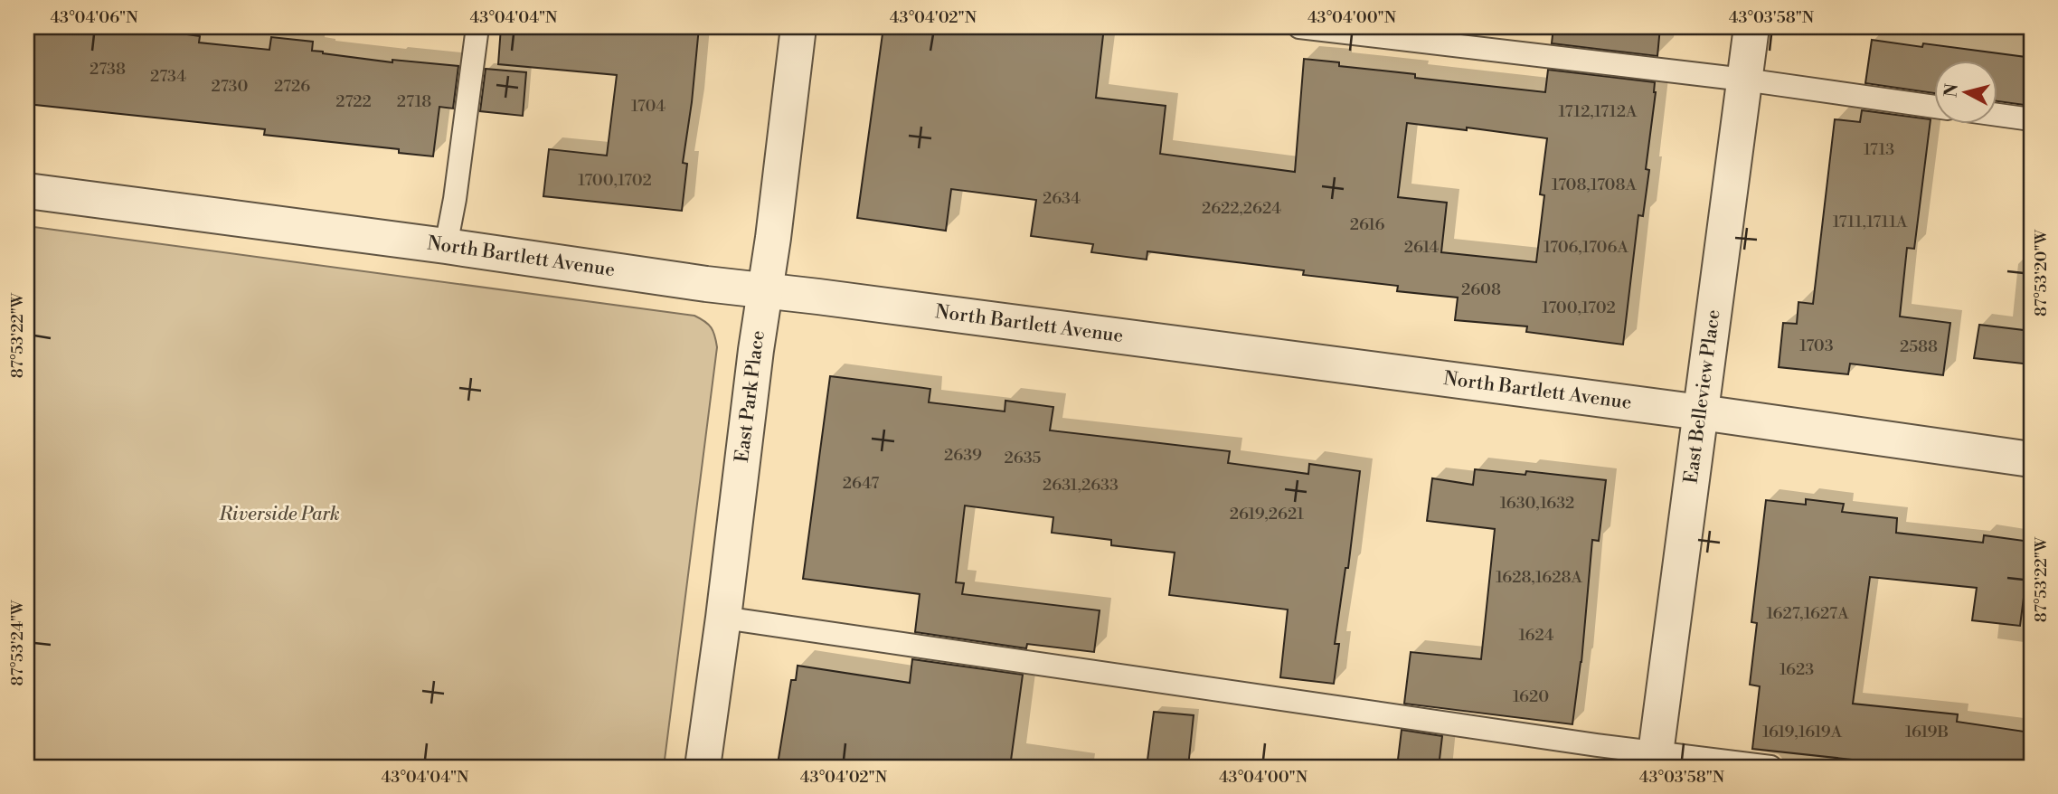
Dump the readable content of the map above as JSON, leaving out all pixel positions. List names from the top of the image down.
{
  "streets": {
    "street": ["North Bartlett Avenue", "East Park Place", "East Belleview Place"]
  },
  "crossings": [
    ["North Bartlett Avenue", "East Park Place"],
    ["North Bartlett Avenue", "East Belleview Place"]
  ],
  "parks": ["Riverside Park"],
  "house_numbers": [
    "2738",
    "2734",
    "2730",
    "2726",
    "2722",
    "2718",
    "1704",
    "1712,1712A",
    "1713",
    "1700,1702",
    "1708,1708A",
    "2634",
    "2622,2624",
    "1711,1711A",
    "2616",
    "2614",
    "1706,1706A",
    "2608",
    "1700,1702",
    "1703",
    "2588",
    "2639",
    "2635",
    "2647",
    "2631,2633",
    "1630,1632",
    "2619,2621",
    "1628,1628A",
    "1627,1627A",
    "1624",
    "1623",
    "1620",
    "1619,1619A",
    "1619B"
  ],
  "north": "left",
  "coordinates": [
    "43°04'06\"N",
    "43°04'04\"N",
    "43°04'02\"N",
    "43°04'00\"N",
    "43°03'58\"N",
    "87°53'20\"W",
    "87°53'22\"W",
    "87°53'24\"W"
  ]
}
